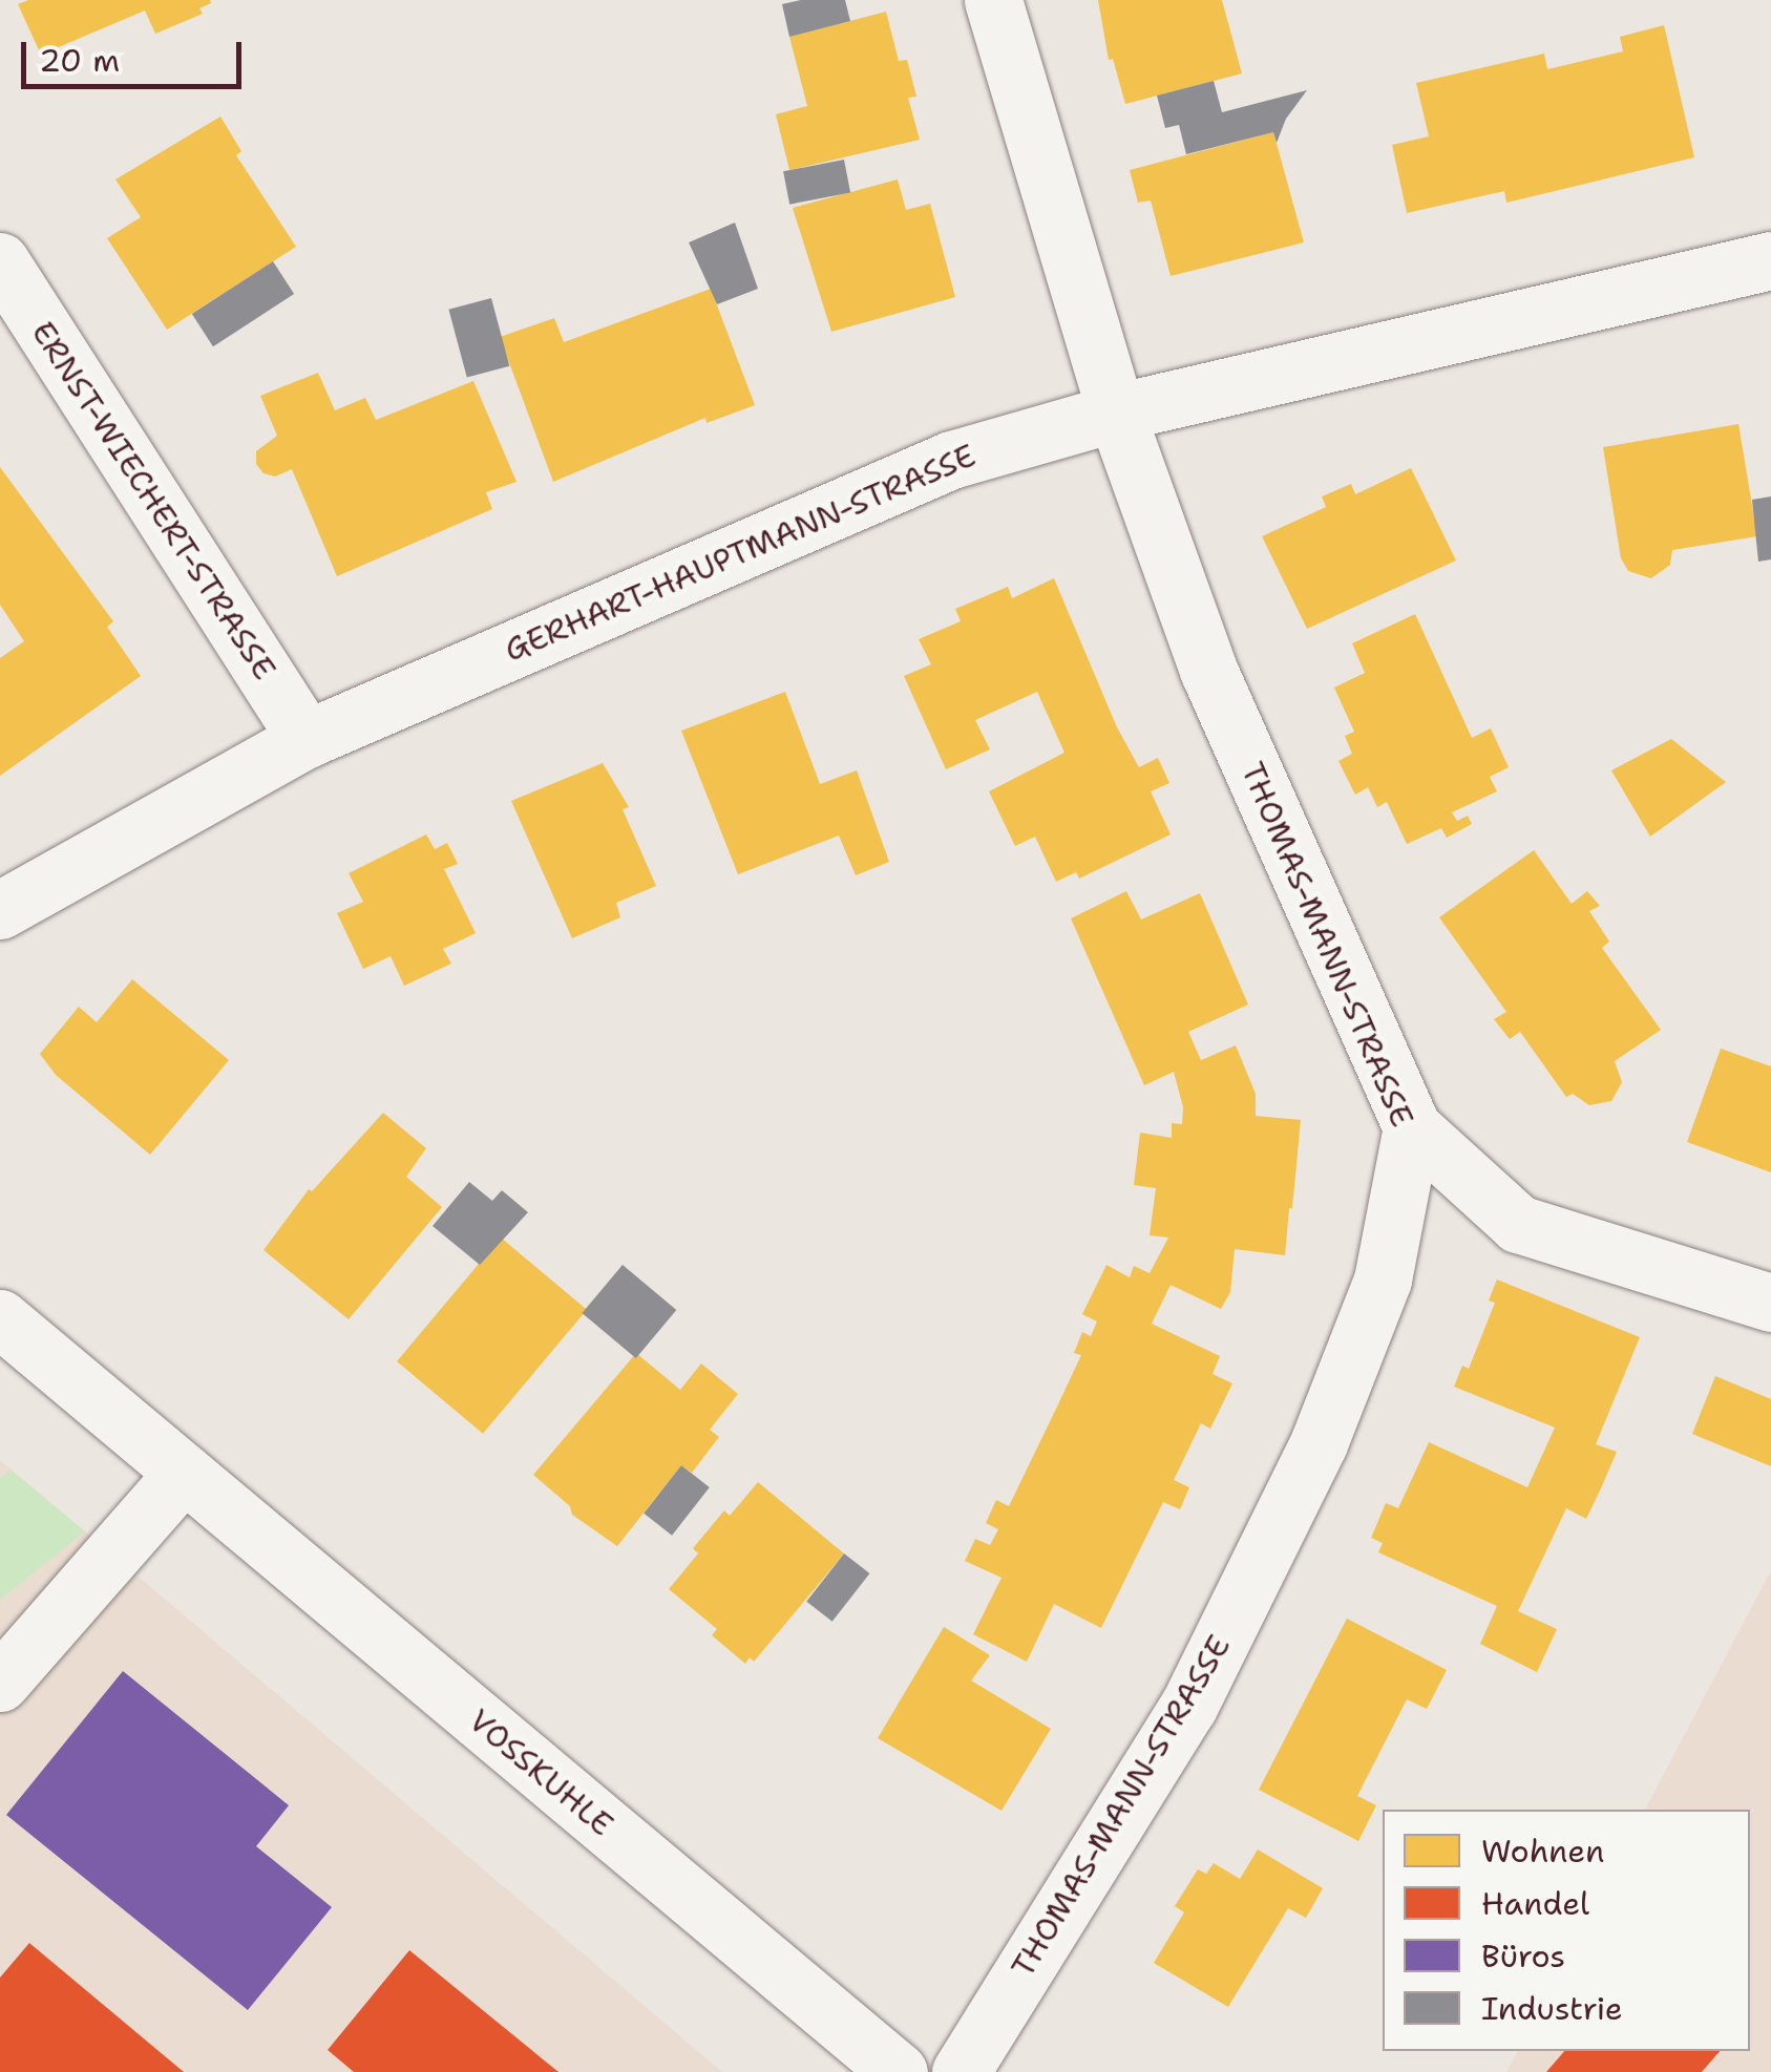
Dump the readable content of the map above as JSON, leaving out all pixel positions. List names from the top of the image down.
{
  "streets": {
    "street": [
      "ERNST-WIECHERT-STRASSE",
      "GERHART-HAUPTMANN-STRASSE",
      "THOMAS-MANN-STRASSE",
      "VOSSKUHLE"
    ]
  },
  "crossings": [
    ["ERNST-WIECHERT-STRASSE", "GERHART-HAUPTMANN-STRASSE"],
    ["GERHART-HAUPTMANN-STRASSE", "THOMAS-MANN-STRASSE"]
  ],
  "legend": [
    "Wohnen",
    "Handel",
    "Büros",
    "Industrie"
  ],
  "scale_bar": "20 m"
}
